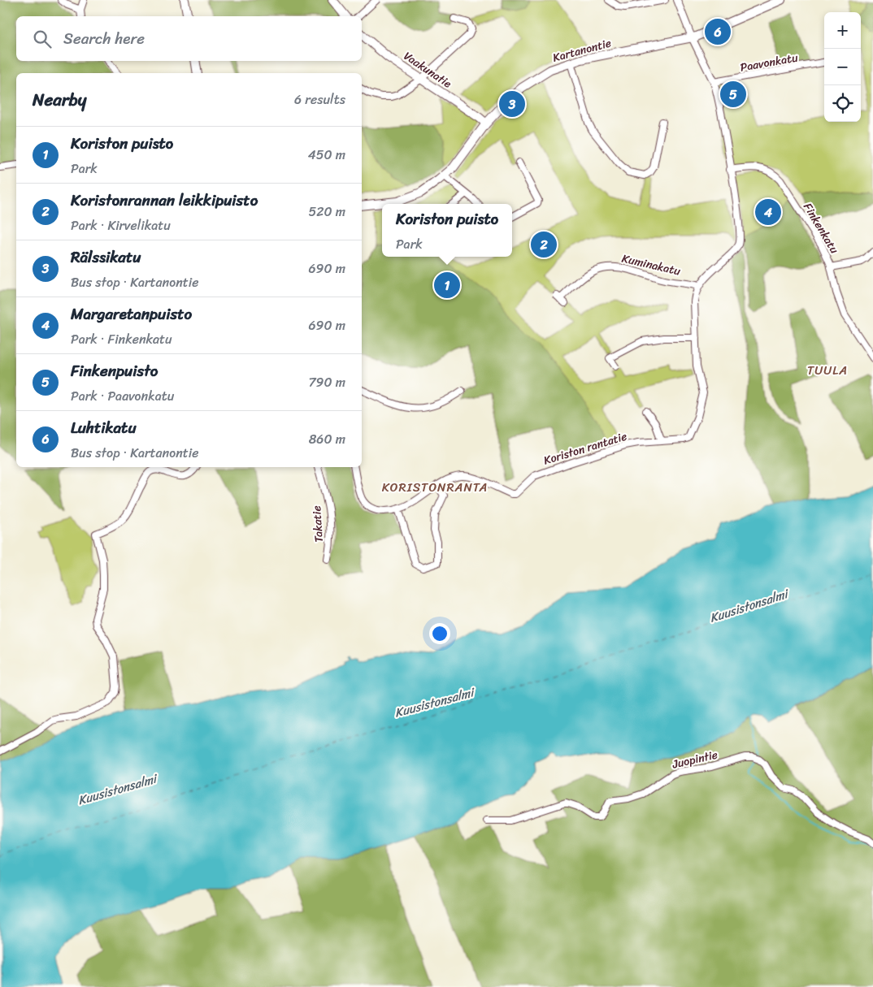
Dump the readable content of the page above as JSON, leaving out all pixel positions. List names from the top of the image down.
{
  "streets": {
    "street": [
      "Kartanontie",
      "Paavonkatu",
      "Vaakunatie",
      "Finkenkatu",
      "Kuminakatu",
      "Koriston rantatie",
      "Takatie",
      "Juopintie"
    ]
  },
  "crossings": [
    ["Kartanontie", "Vaakunatie"],
    ["Kuminakatu", "Koriston rantatie"]
  ],
  "districts": ["TUULA", "KORISTONRANTA"],
  "water": ["Kuusistonsalmi"],
  "page": {
    "map_buttons": ["+", "−"],
    "search": "Search here",
    "pins": [
      "6",
      "5",
      "3",
      "4",
      "2",
      "1"
    ],
    "heading": ["Nearby", "6 results"],
    "list": [
      {
        "mark": "1",
        "name": "Koriston puisto",
        "note": "Park",
        "value": "450 m"
      },
      {
        "mark": "2",
        "name": "Koristonrannan leikkipuisto",
        "note": "Park · Kirvelikatu",
        "value": "520 m"
      },
      {
        "mark": "3",
        "name": "Rälssikatu",
        "note": "Bus stop · Kartanontie",
        "value": "690 m"
      },
      {
        "mark": "4",
        "name": "Margaretanpuisto",
        "note": "Park · Finkenkatu",
        "value": "690 m"
      },
      {
        "mark": "5",
        "name": "Finkenpuisto",
        "note": "Park · Paavonkatu",
        "value": "790 m"
      },
      {
        "mark": "6",
        "name": "Luhtikatu",
        "note": "Bus stop · Kartanontie",
        "value": "860 m"
      }
    ],
    "popup": ["Koriston puisto", "Park"]
  }
}
